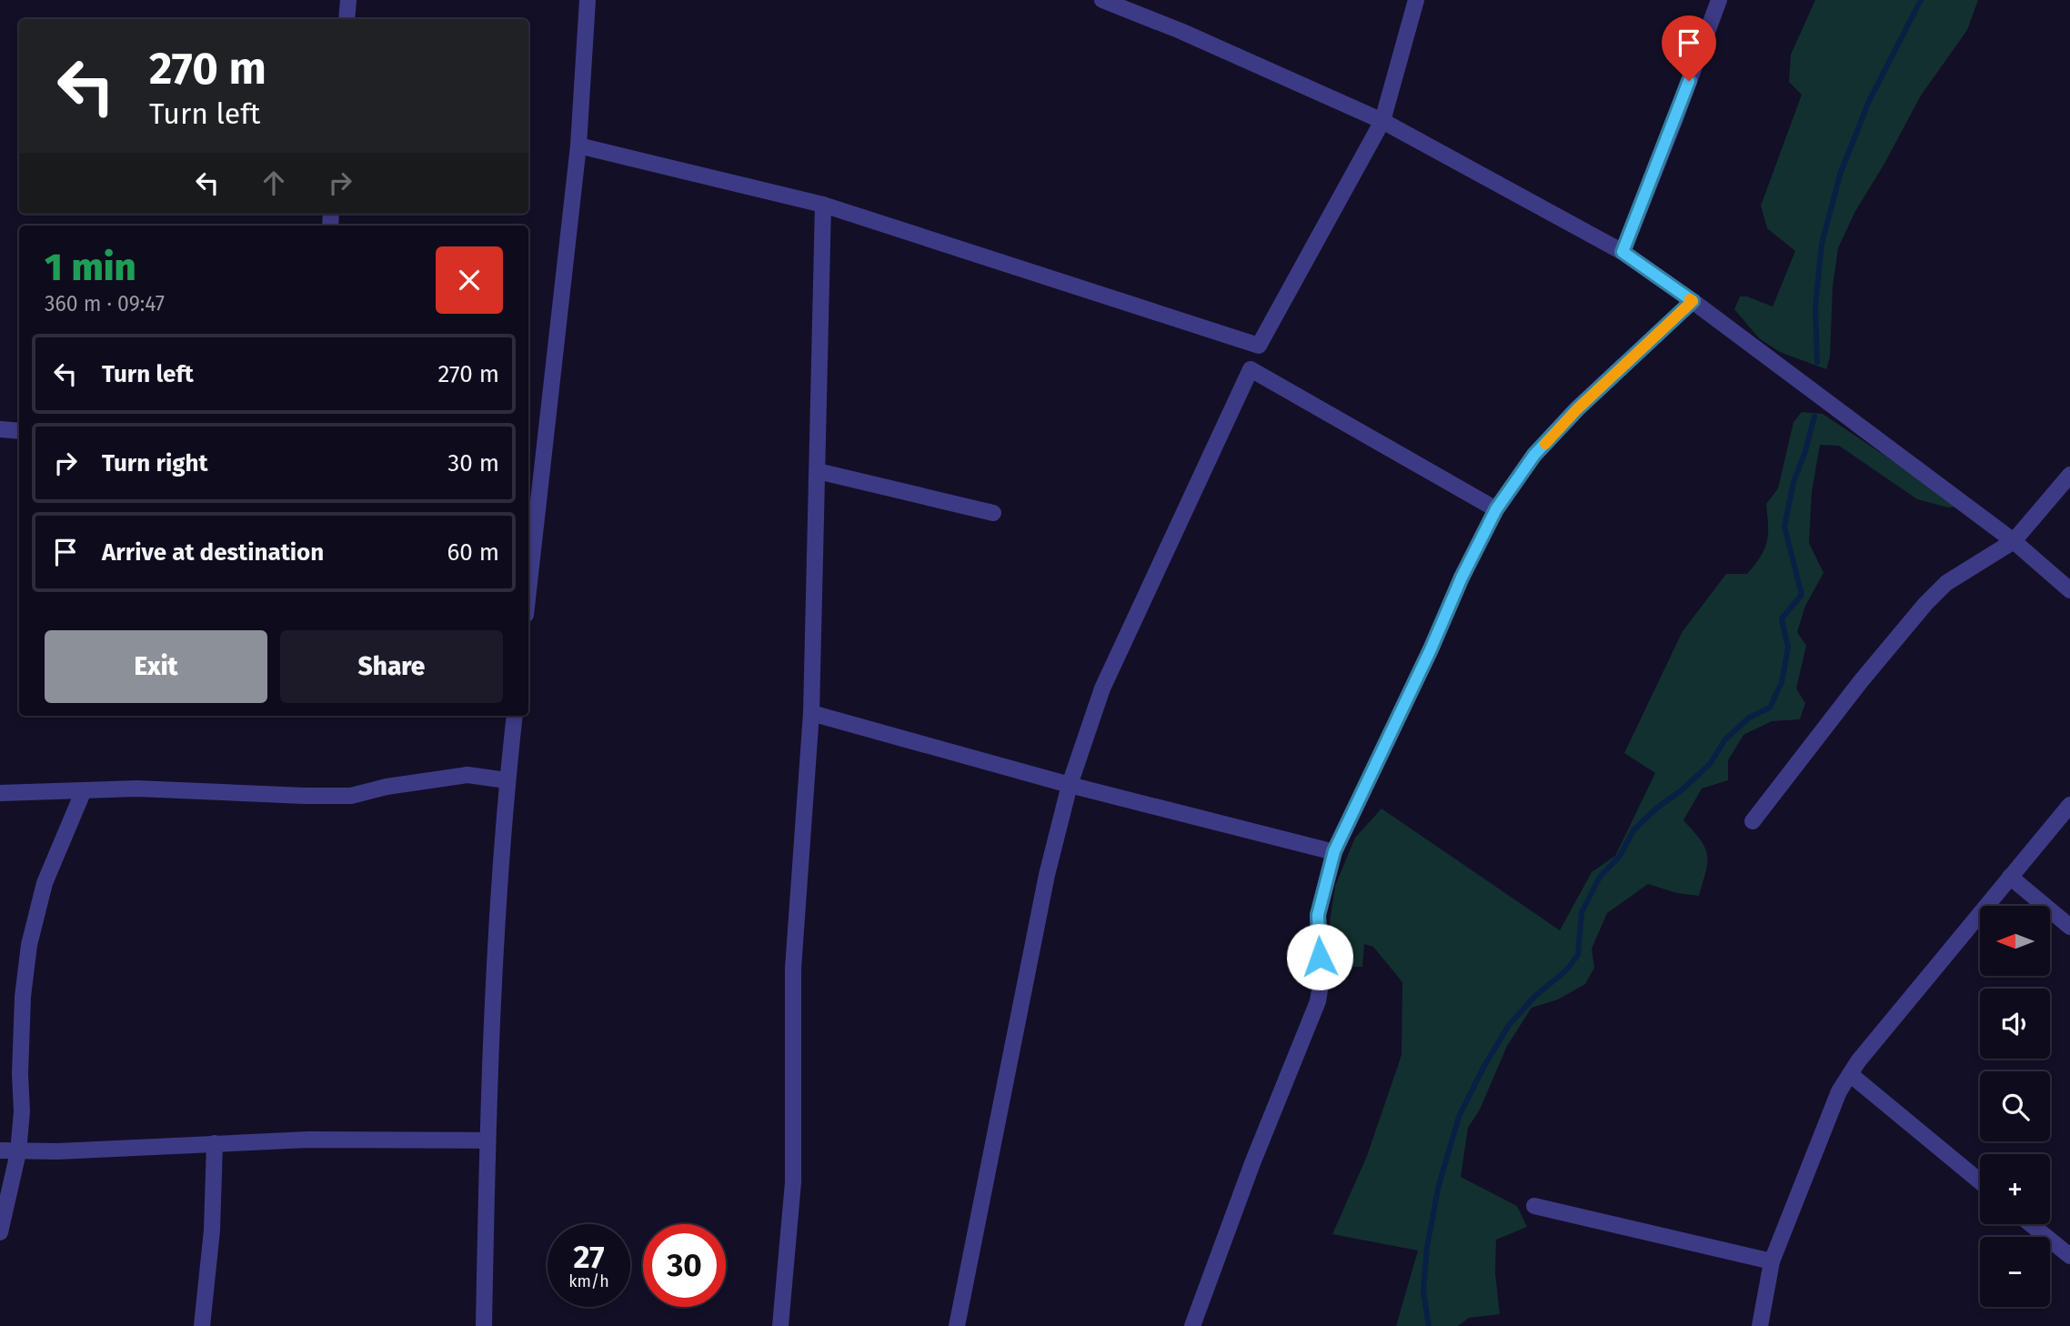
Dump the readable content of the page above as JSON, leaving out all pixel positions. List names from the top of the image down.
{
  "north": "left",
  "page": {
    "turn": ["270 m", "Turn left"],
    "heading": ["1 min", "360 m · 09:47"],
    "list": [
      {
        "name": "Turn left",
        "value": "270 m"
      },
      {
        "name": "Turn right",
        "value": "30 m"
      },
      {
        "name": "Arrive at destination",
        "value": "60 m"
      }
    ],
    "buttons": ["Exit", "Share"],
    "map_buttons": ["+", "−"],
    "speed": "27 km/h",
    "limit": "30"
  }
}
